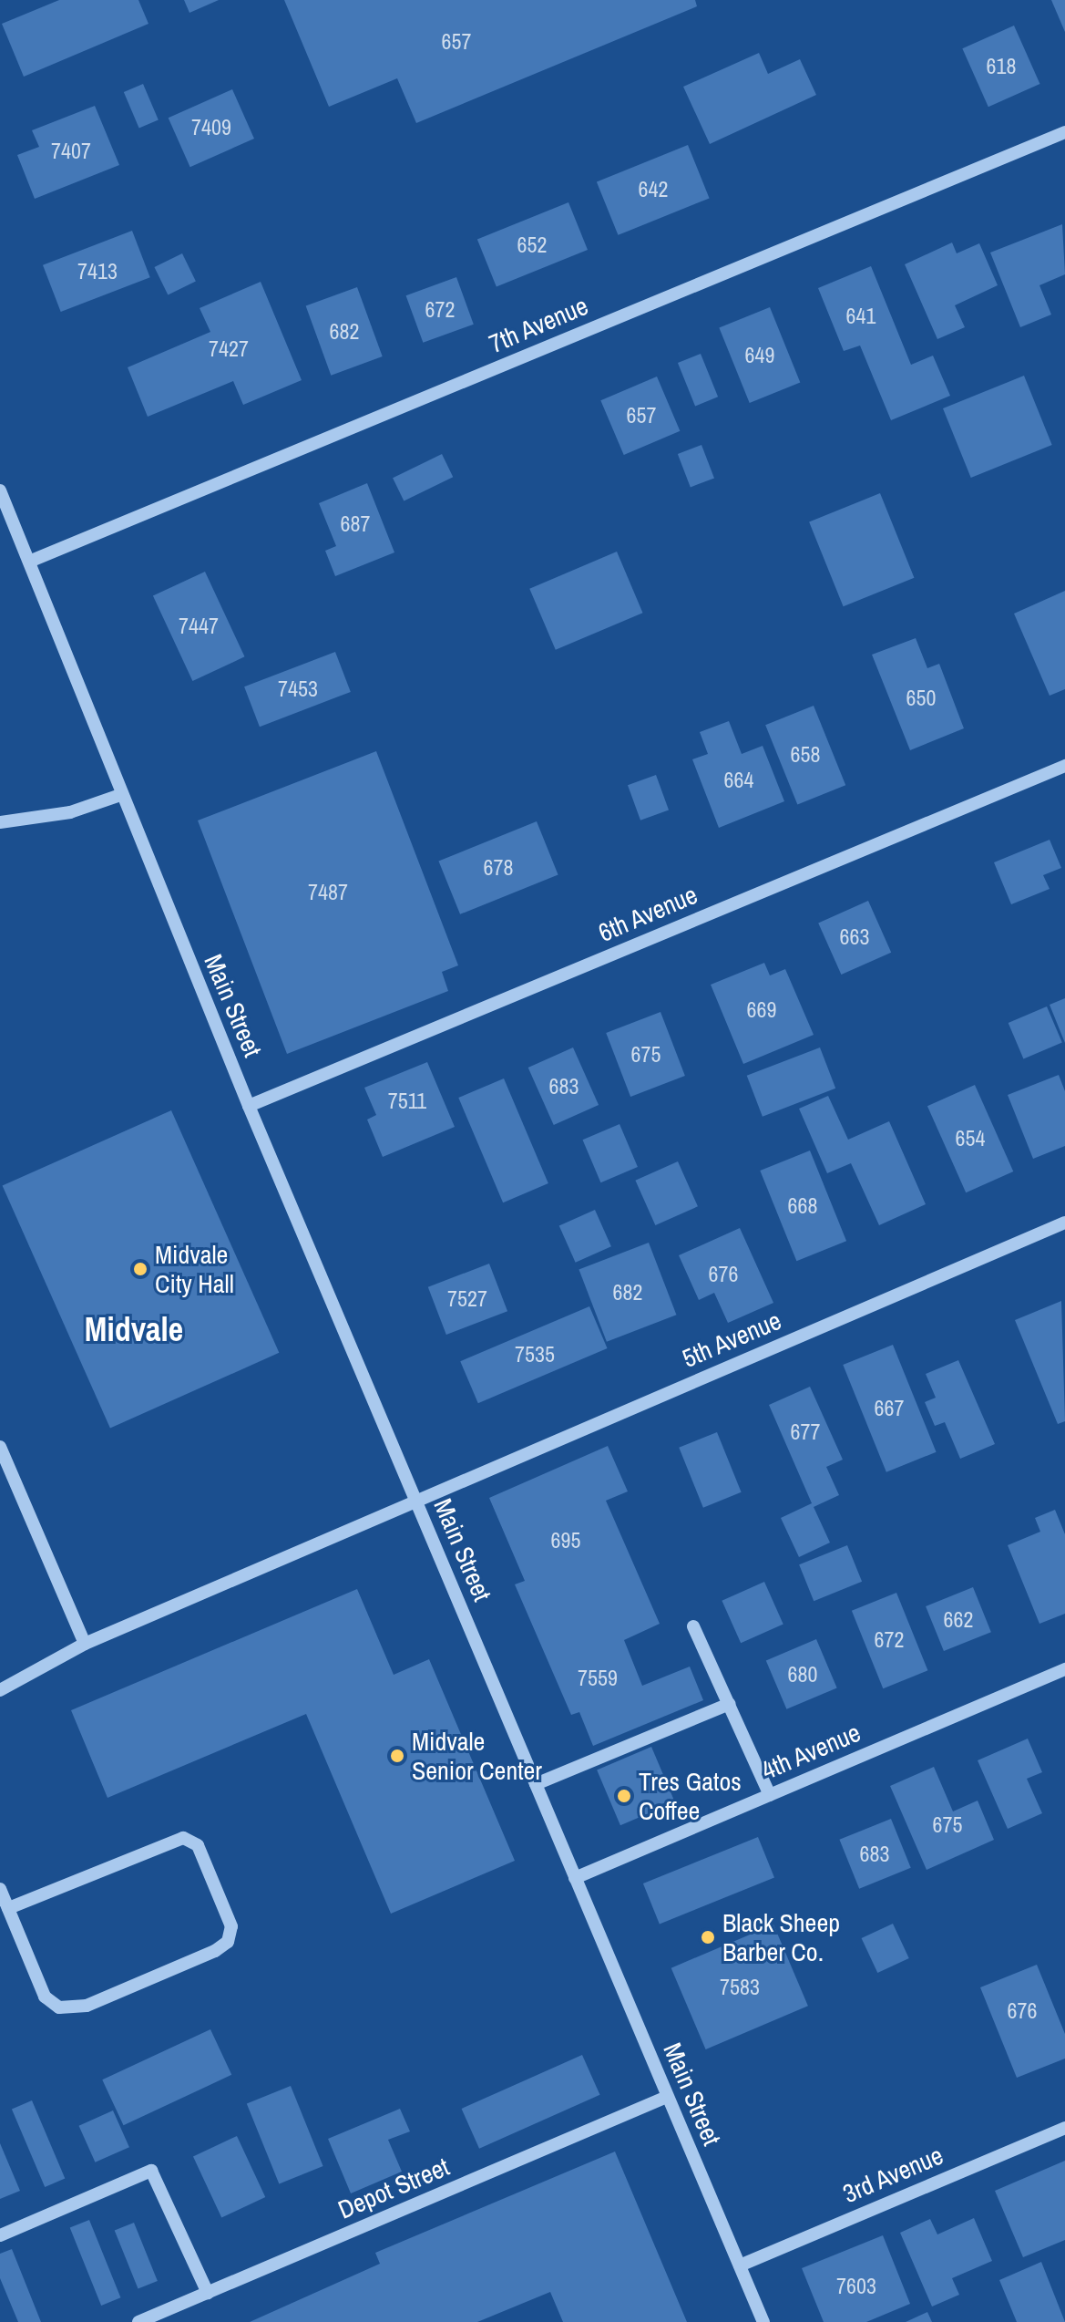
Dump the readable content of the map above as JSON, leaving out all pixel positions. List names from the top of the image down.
{
  "streets": {
    "street": [
      "7th Avenue",
      "6th Avenue",
      "Main Street",
      "5th Avenue",
      "4th Avenue",
      "3rd Avenue",
      "Depot Street"
    ]
  },
  "crossings": [
    ["7th Avenue", "Main Street"],
    ["6th Avenue", "Main Street"],
    ["Main Street", "5th Avenue"],
    ["Main Street", "4th Avenue"],
    ["Main Street", "3rd Avenue"],
    ["Main Street", "Depot Street"]
  ],
  "districts": ["Midvale"],
  "places": [
    "Midvale City Hall",
    "Midvale Senior Center",
    "Tres Gatos Coffee",
    "Black Sheep Barber Co."
  ],
  "house_numbers": [
    "657",
    "618",
    "7409",
    "7407",
    "642",
    "652",
    "7413",
    "672",
    "641",
    "682",
    "7427",
    "649",
    "657",
    "687",
    "7447",
    "7453",
    "650",
    "658",
    "664",
    "678",
    "7487",
    "663",
    "669",
    "675",
    "683",
    "7511",
    "654",
    "668",
    "676",
    "682",
    "7527",
    "7535",
    "667",
    "677",
    "695",
    "662",
    "672",
    "680",
    "7559",
    "675",
    "683",
    "7583",
    "676",
    "7603"
  ]
}
